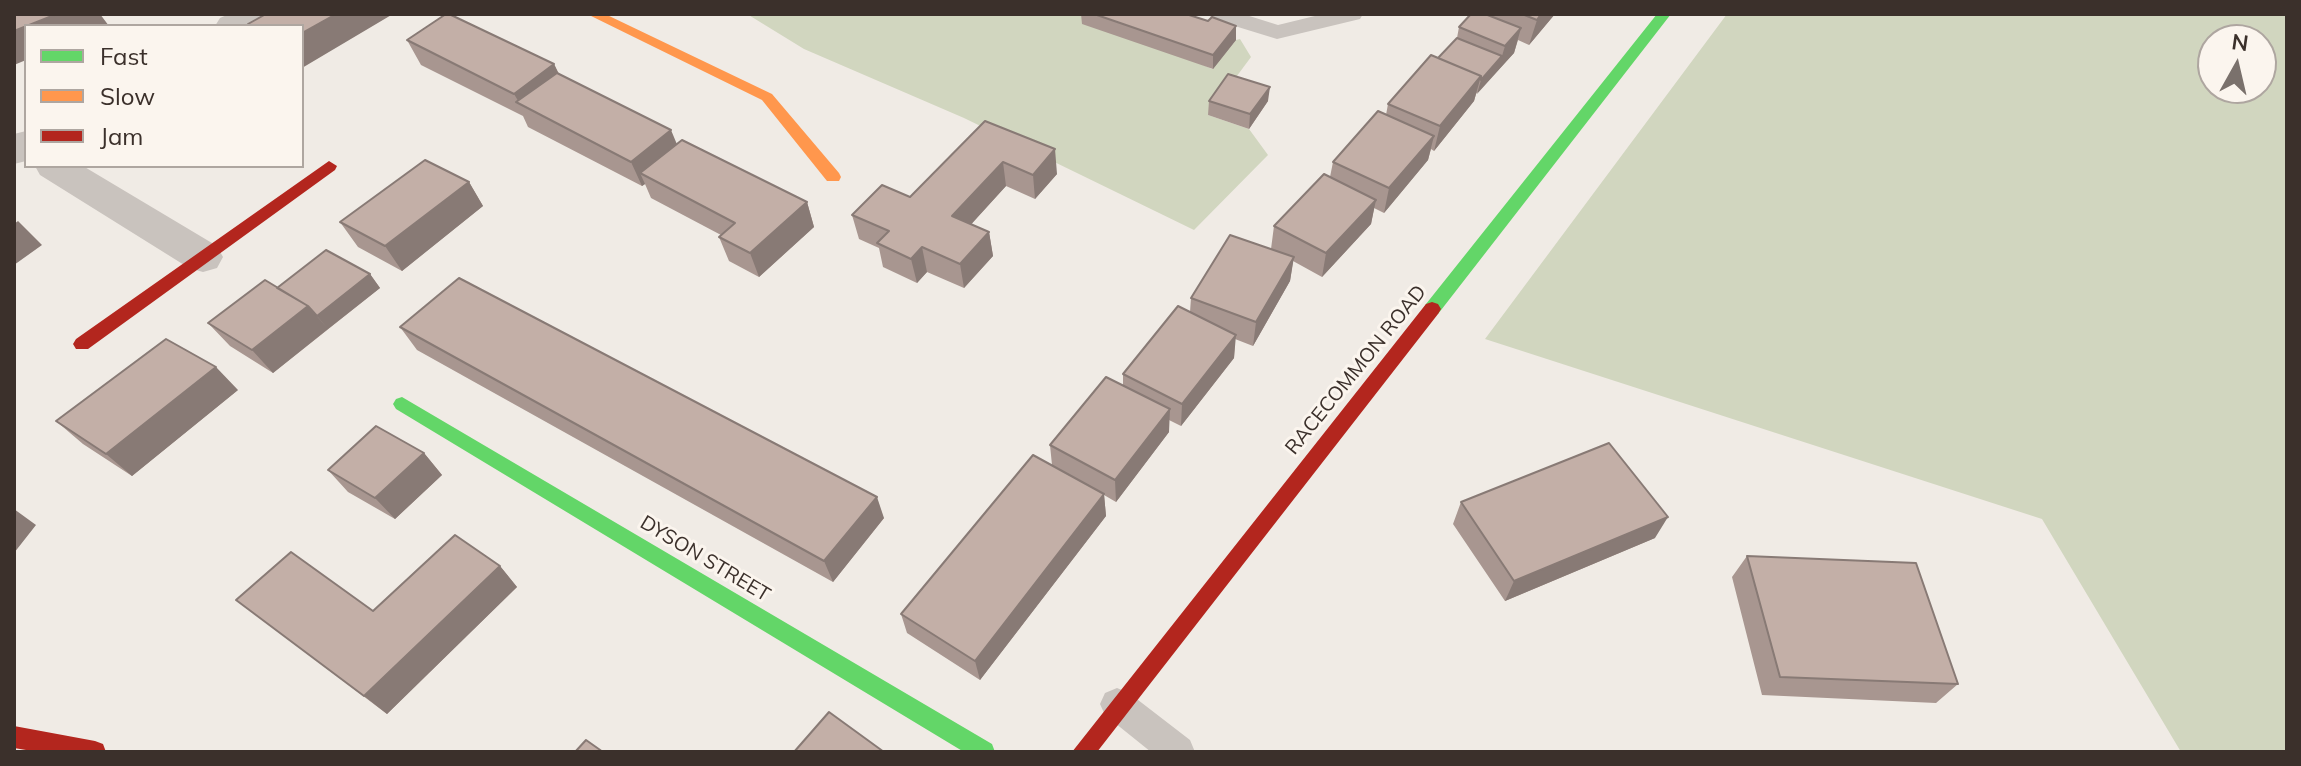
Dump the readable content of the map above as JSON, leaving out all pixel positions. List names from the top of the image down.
{
  "streets": {
    "street": ["RACECOMMON ROAD", "DYSON STREET"]
  },
  "legend": ["Fast", "Slow", "Jam"],
  "north": "top"
}
